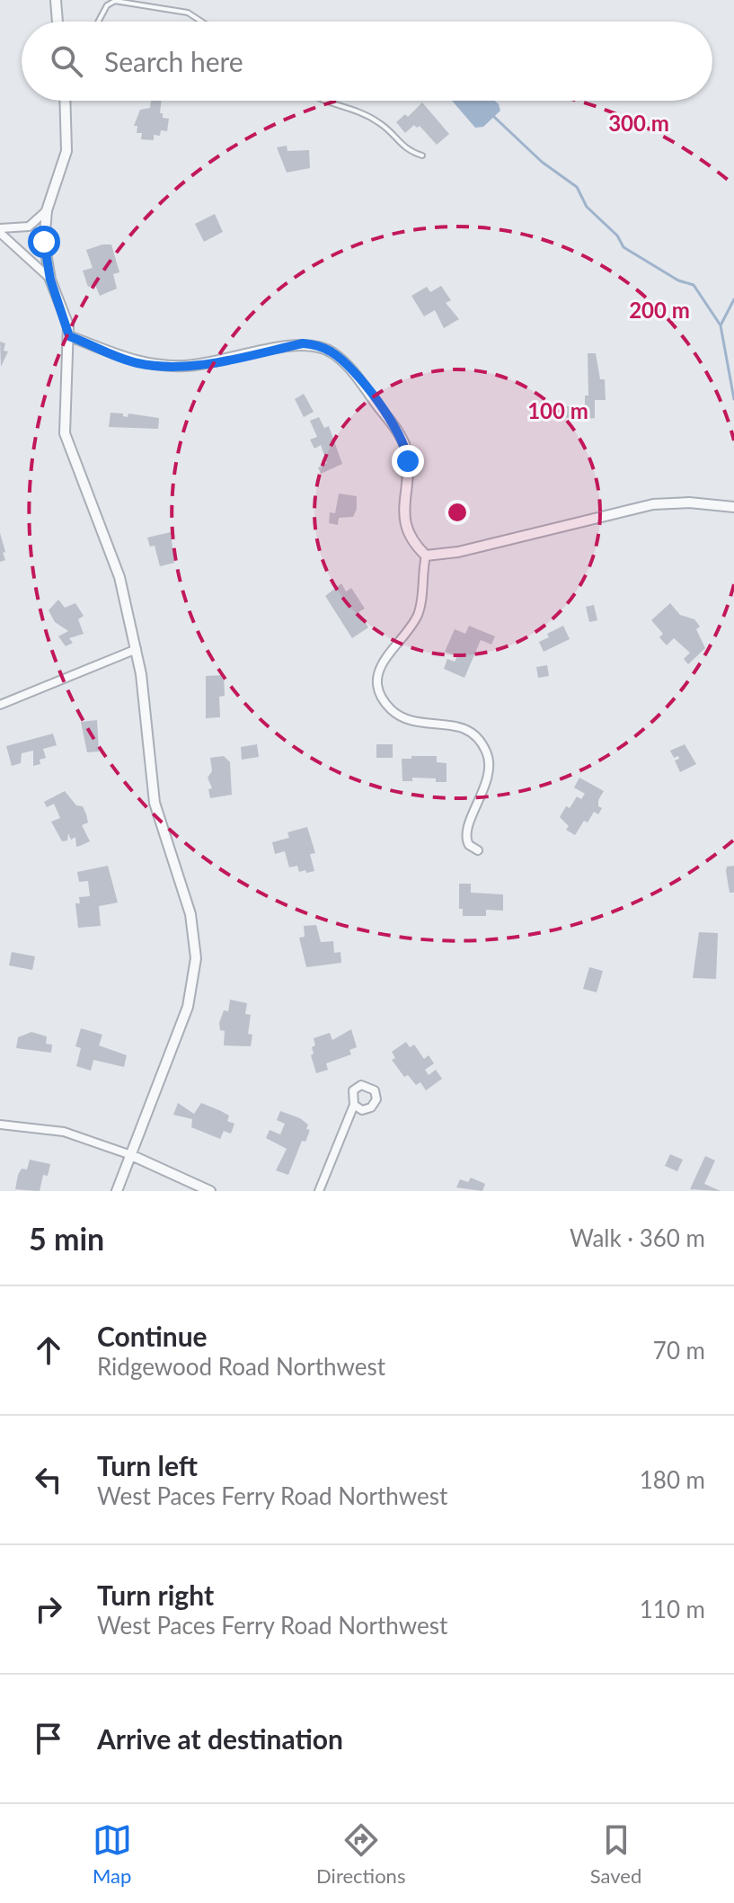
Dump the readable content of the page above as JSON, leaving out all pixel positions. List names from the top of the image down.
{
  "page": {
    "search": "Search here",
    "heading": ["5 min", "Walk · 360 m"],
    "list": [
      ["Continue", "Ridgewood Road Northwest", "70 m"],
      ["Turn left", "West Paces Ferry Road Northwest", "180 m"],
      ["Turn right", "West Paces Ferry Road Northwest", "110 m"],
      "Arrive at destination"
    ],
    "nav": ["Map", "Directions", "Saved"]
  },
  "rings": ["300 m", "200 m", "100 m"]
}
